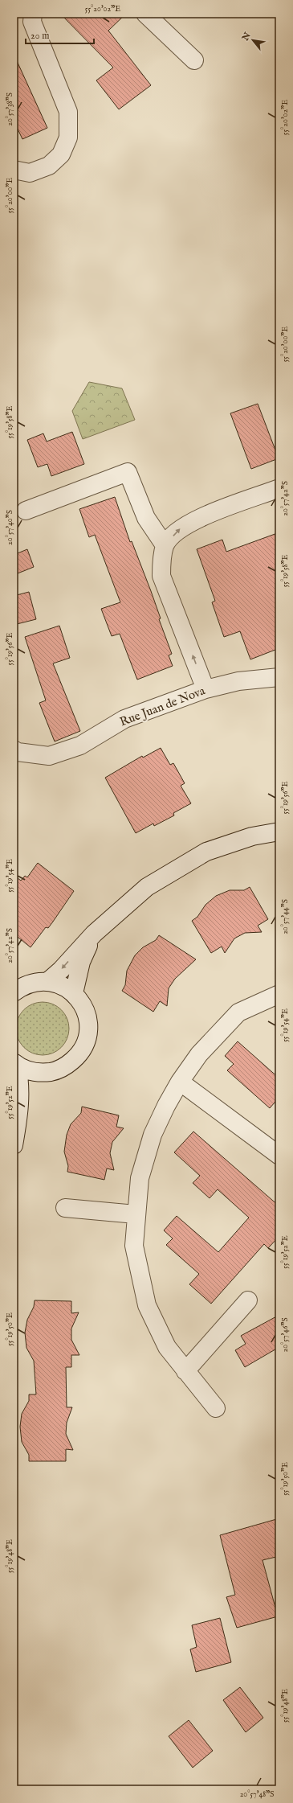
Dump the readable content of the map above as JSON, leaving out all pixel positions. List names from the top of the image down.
{
  "streets": {
    "street": ["Rue Juan de Nova"]
  },
  "scale_bar": "20 m",
  "north": "top left",
  "coordinates": [
    "55°20'02\"E",
    "20°57'38\"S",
    "55°20'00\"E",
    "55°19'58\"E",
    "20°57'42\"S",
    "20°57'40\"S",
    "55°19'56\"E",
    "55°19'54\"E",
    "20°57'44\"S",
    "55°19'52\"E",
    "55°19'50\"E",
    "20°57'46\"S",
    "55°19'48\"E",
    "20°57'48\"S"
  ]
}
